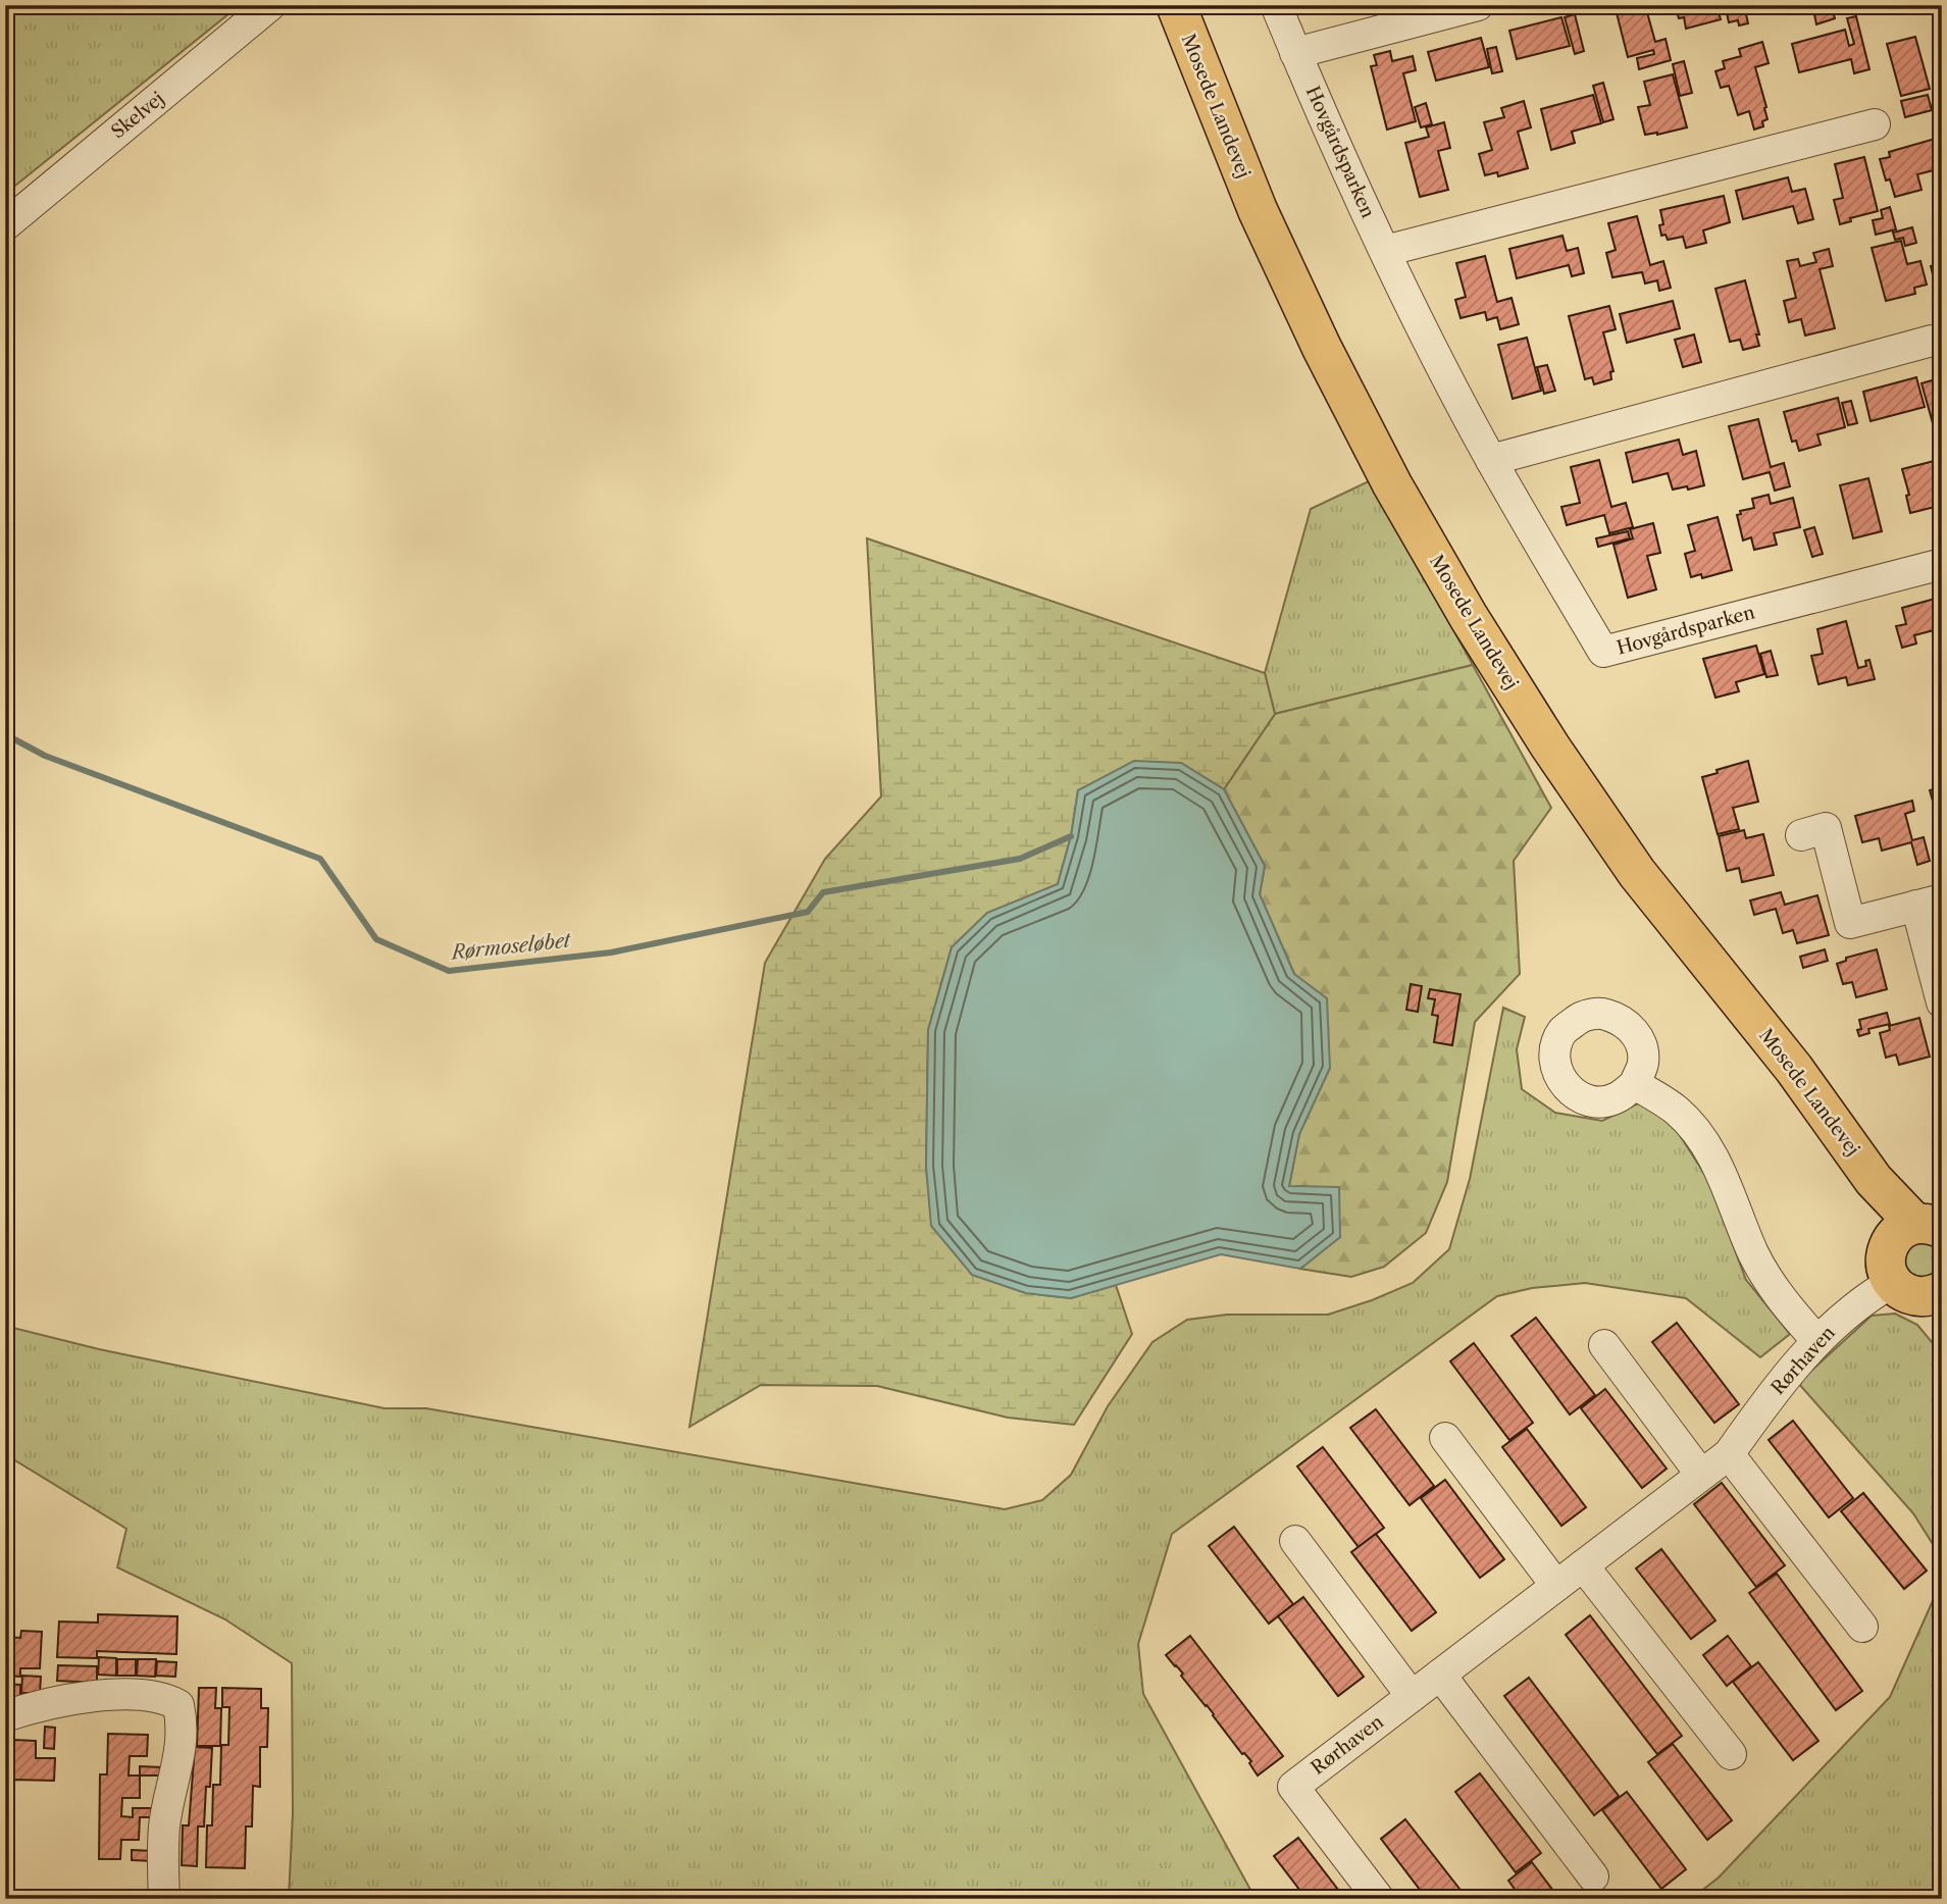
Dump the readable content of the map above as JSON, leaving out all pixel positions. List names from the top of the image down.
{
  "streets": {
    "main road": ["Mosede Landevej"],
    "street": ["Skelvej", "Hovgårdsparken", "Rørhaven"]
  },
  "water": ["Rørmoseløbet"]
}
